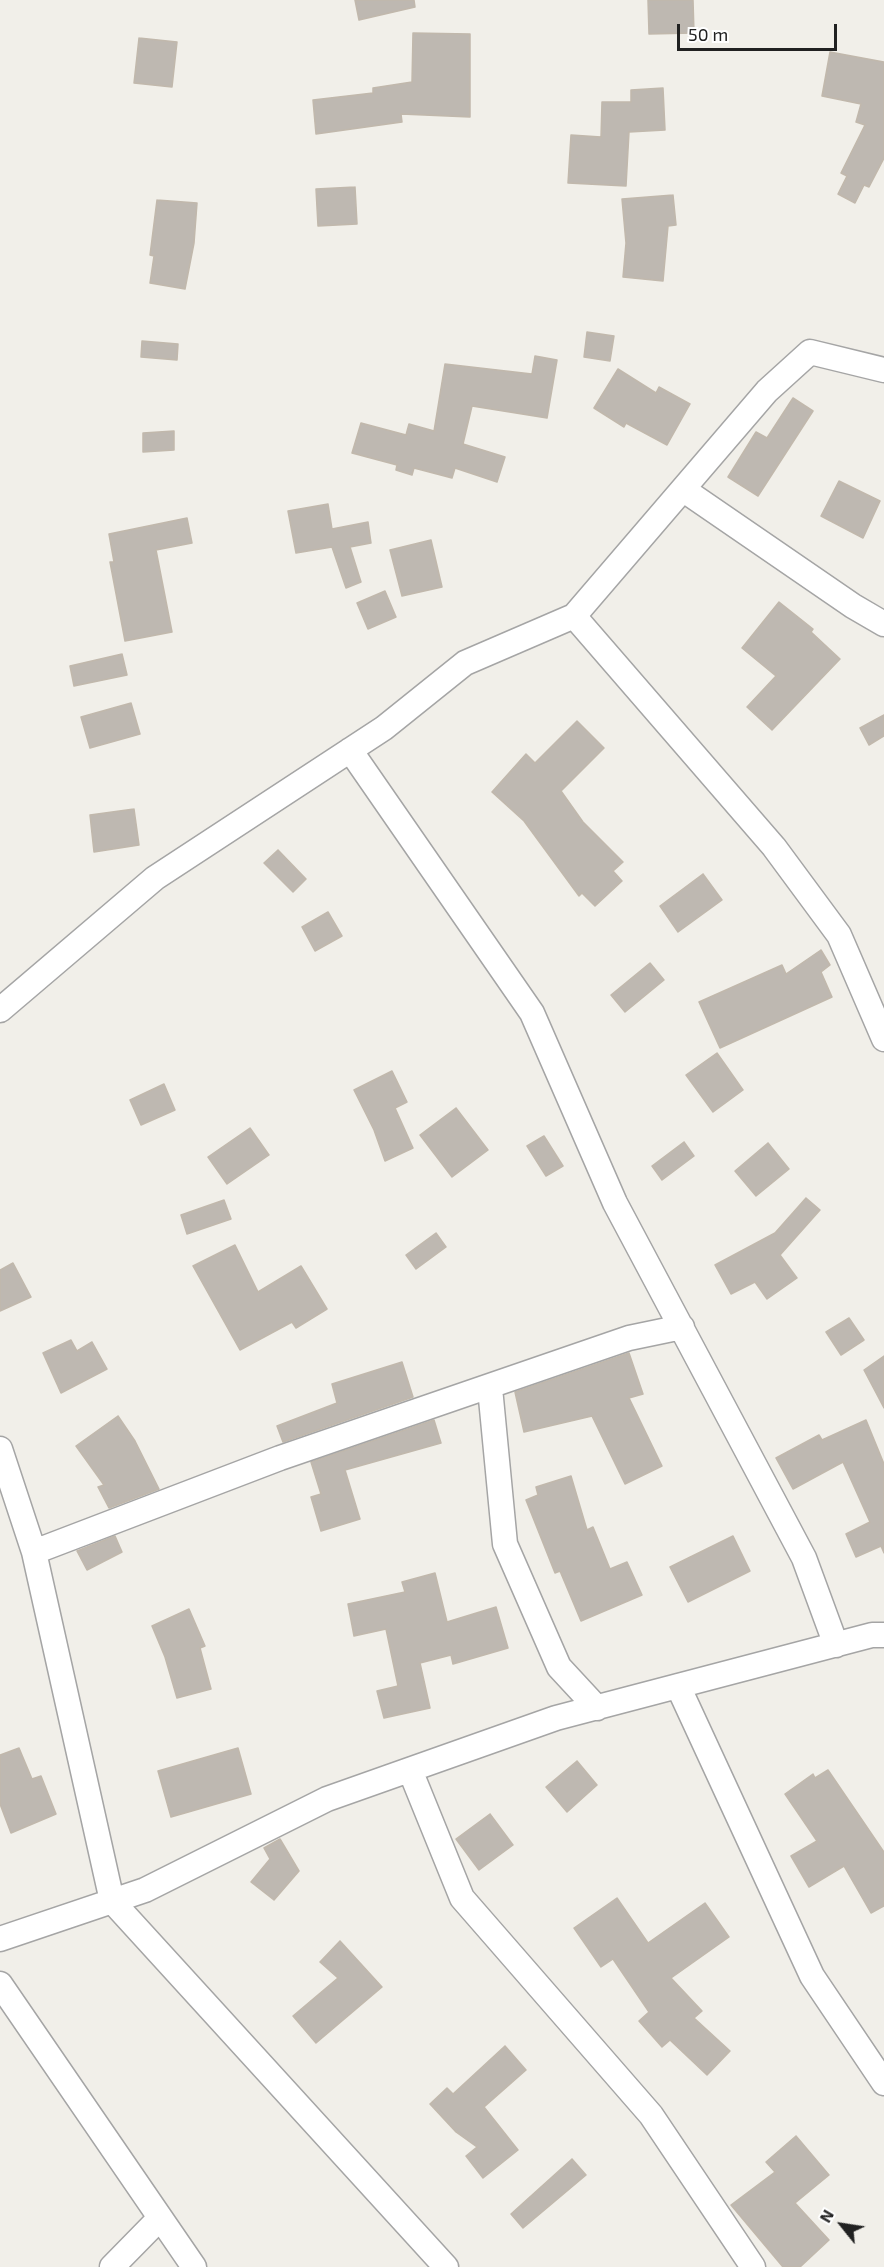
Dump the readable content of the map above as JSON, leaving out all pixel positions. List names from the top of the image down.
{
  "scale_bar": "50 m",
  "north": "top left"
}
